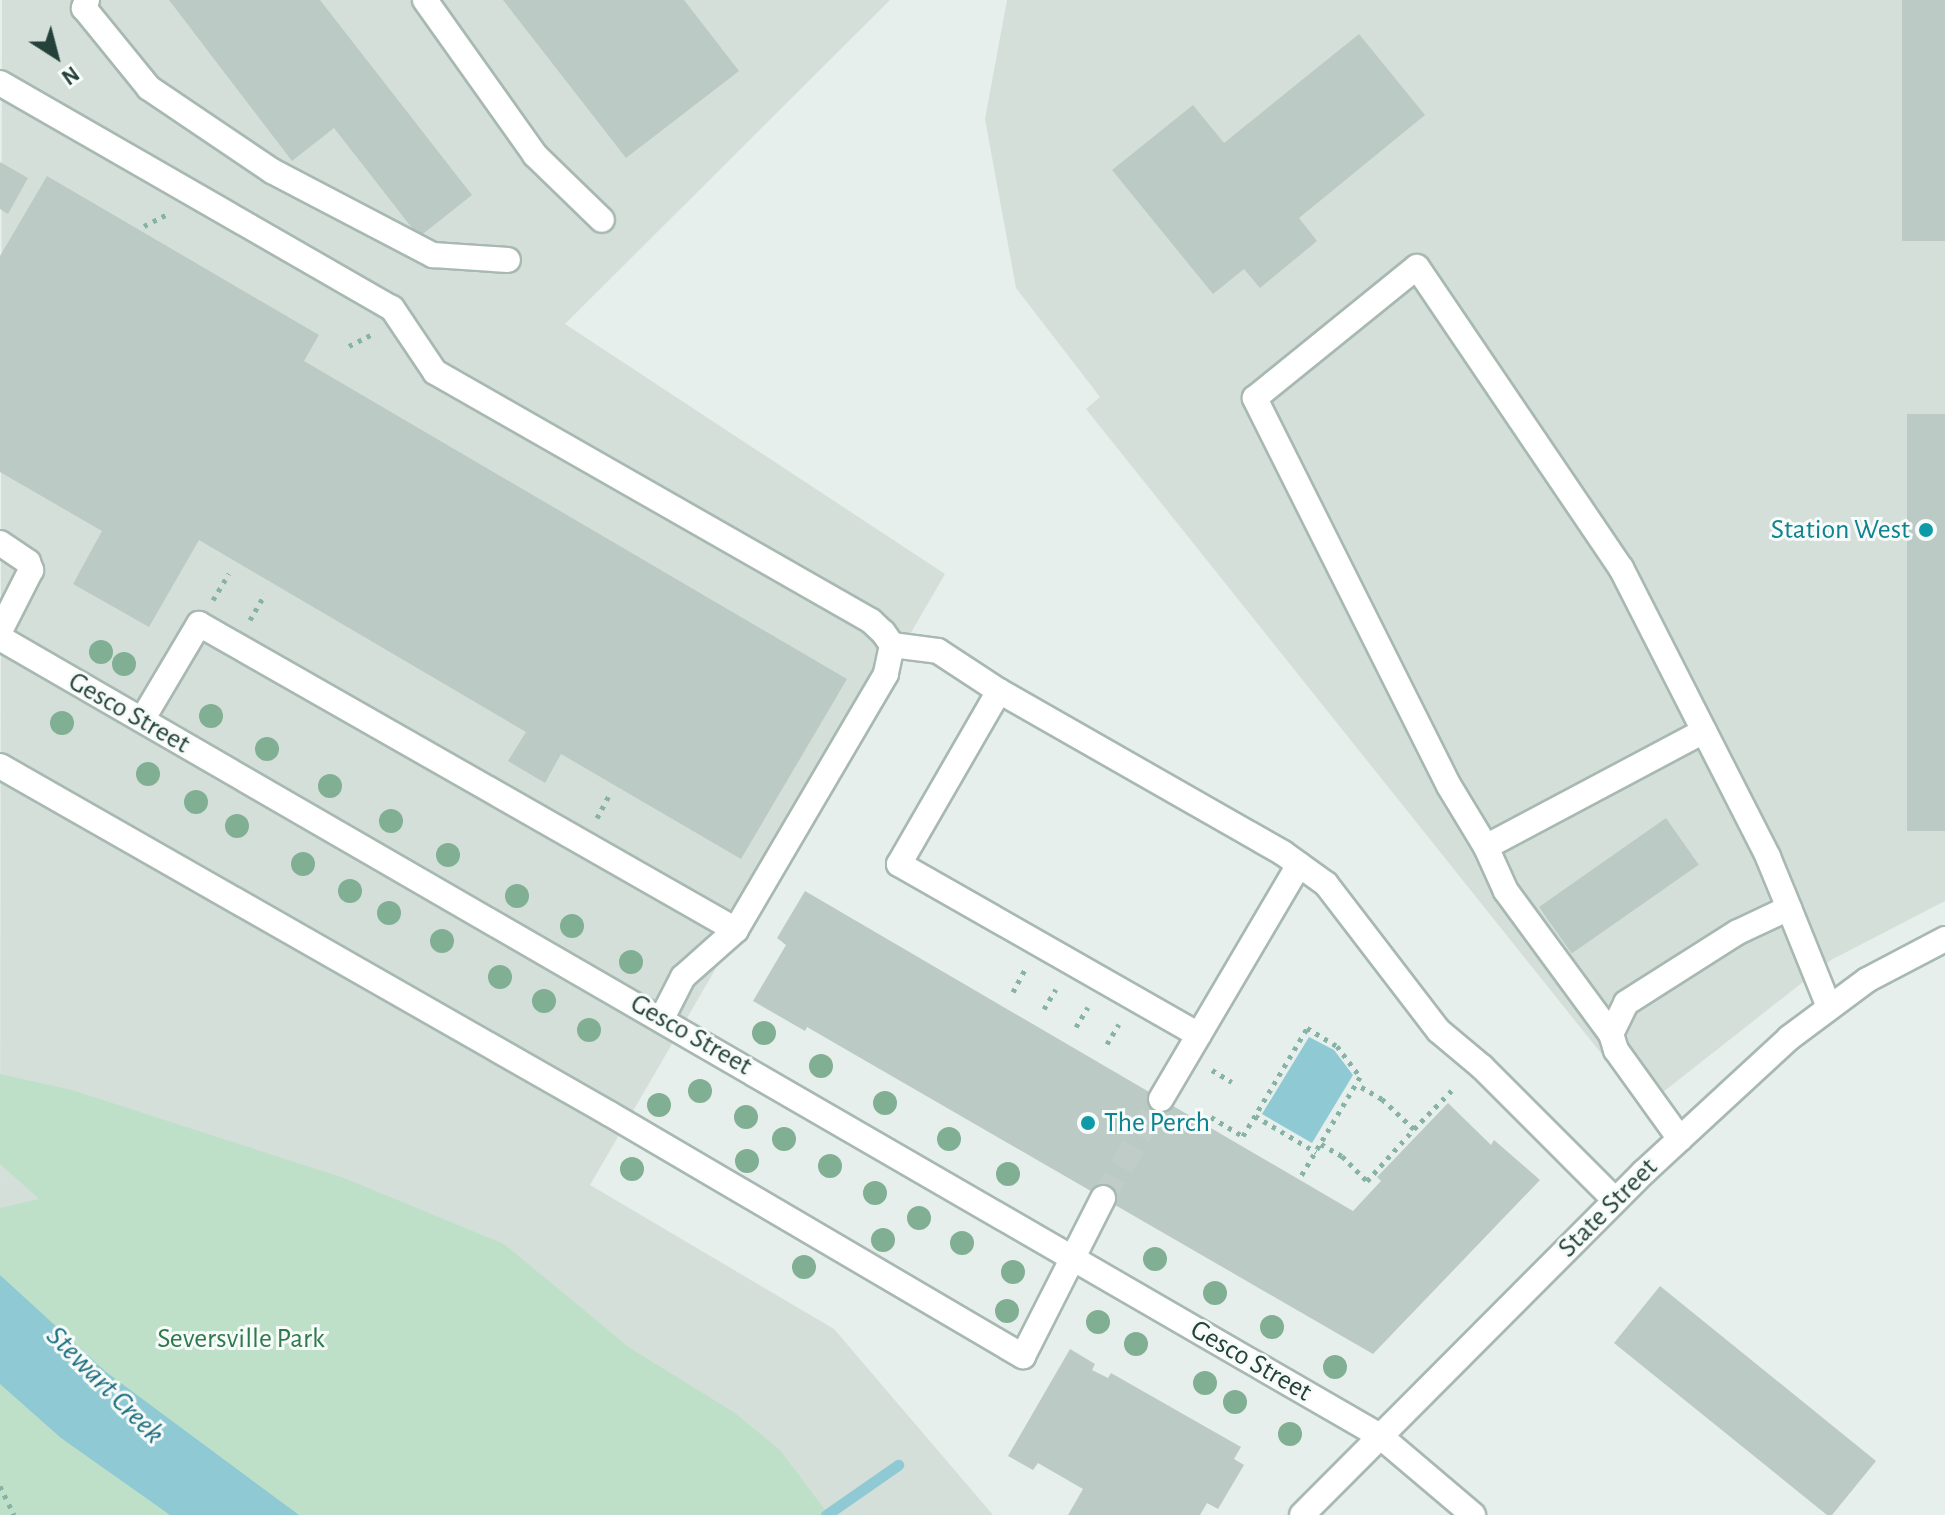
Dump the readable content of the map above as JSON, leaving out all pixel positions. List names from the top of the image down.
{
  "streets": {
    "street": ["Gesco Street", "State Street"]
  },
  "crossings": [
    ["Gesco Street", "State Street"]
  ],
  "water": ["Stewart Creek"],
  "parks": ["Seversville Park"],
  "places": ["Station West", "The Perch"],
  "north": "bottom right"
}
